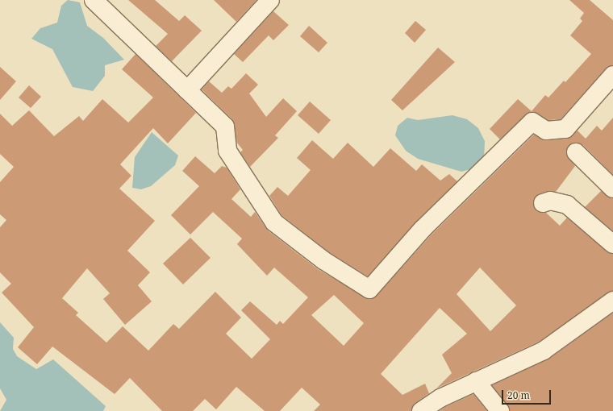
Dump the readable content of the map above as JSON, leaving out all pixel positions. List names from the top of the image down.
{
  "scale_bar": "20 m"
}
